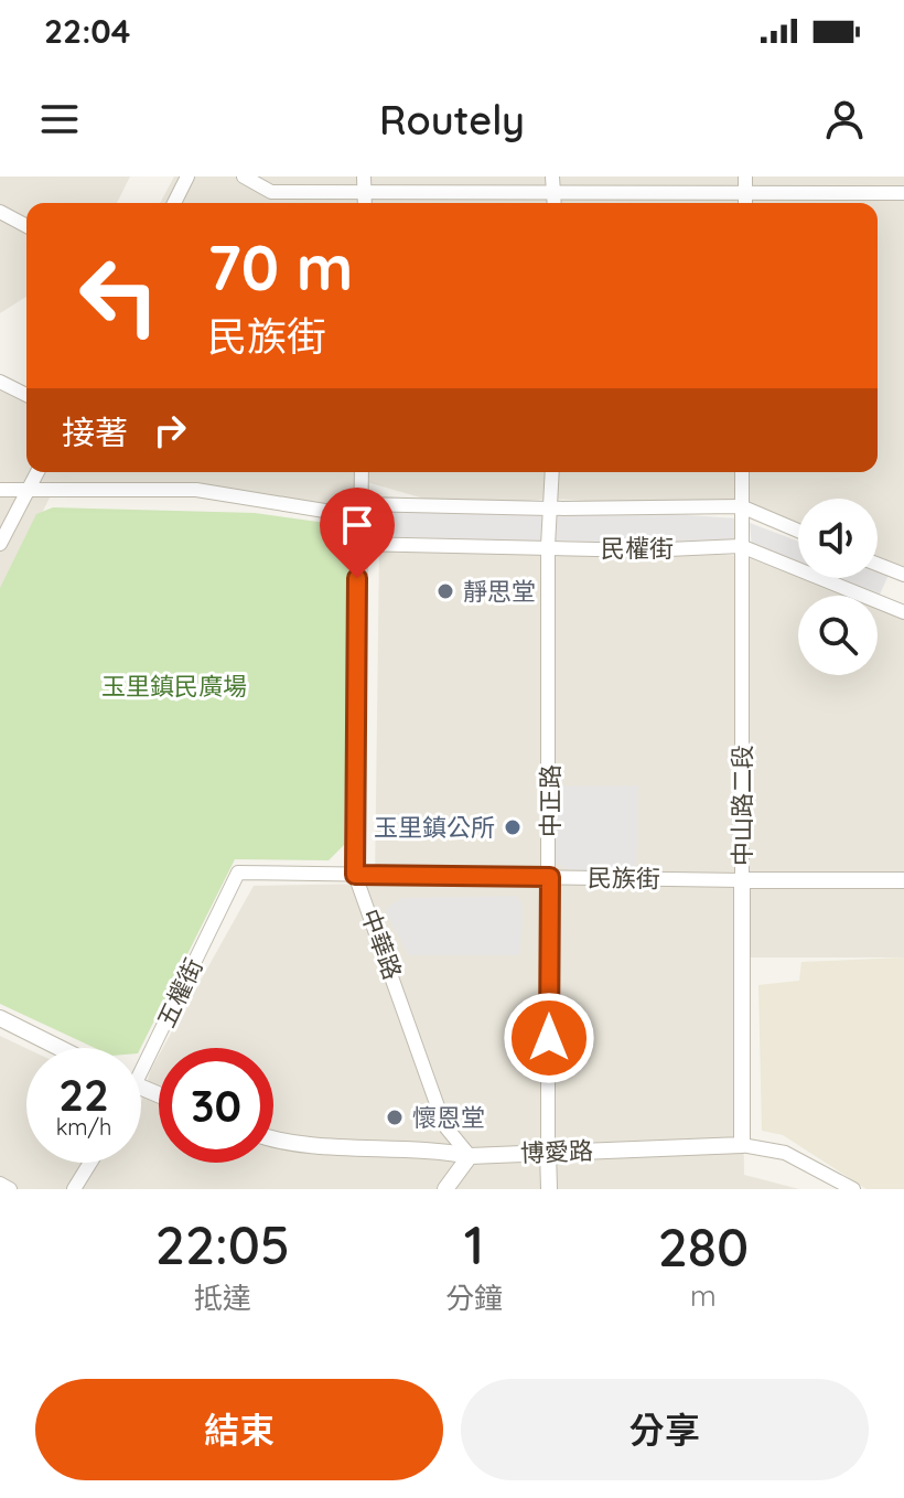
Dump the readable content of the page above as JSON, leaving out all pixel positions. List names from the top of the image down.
{
  "streets": {
    "street": [
      "民權街",
      "中正路",
      "中山路二段",
      "民族街",
      "中華路",
      "五權街",
      "博愛路"
    ]
  },
  "crossings": [
    ["民權街", "中正路"],
    ["民權街", "中山路二段"],
    ["民權街", "中華路"],
    ["中正路", "民族街"],
    ["中正路", "博愛路"],
    ["中山路二段", "民族街"],
    ["中山路二段", "博愛路"],
    ["民族街", "中華路"],
    ["民族街", "五權街"],
    ["中華路", "博愛路"]
  ],
  "parks": ["玉里鎮民廣場"],
  "places": ["靜思堂", "玉里鎮公所", "懷恩堂"],
  "page": {
    "status": "22:04",
    "header": "Routely",
    "turn": ["70 m", "民族街"],
    "then": "接著",
    "speed": "22 km/h",
    "limit": "30",
    "eta": [
      "22:05",
      "抵達",
      "1",
      "分鐘",
      "280",
      "m"
    ],
    "buttons": ["結束", "分享"]
  }
}
